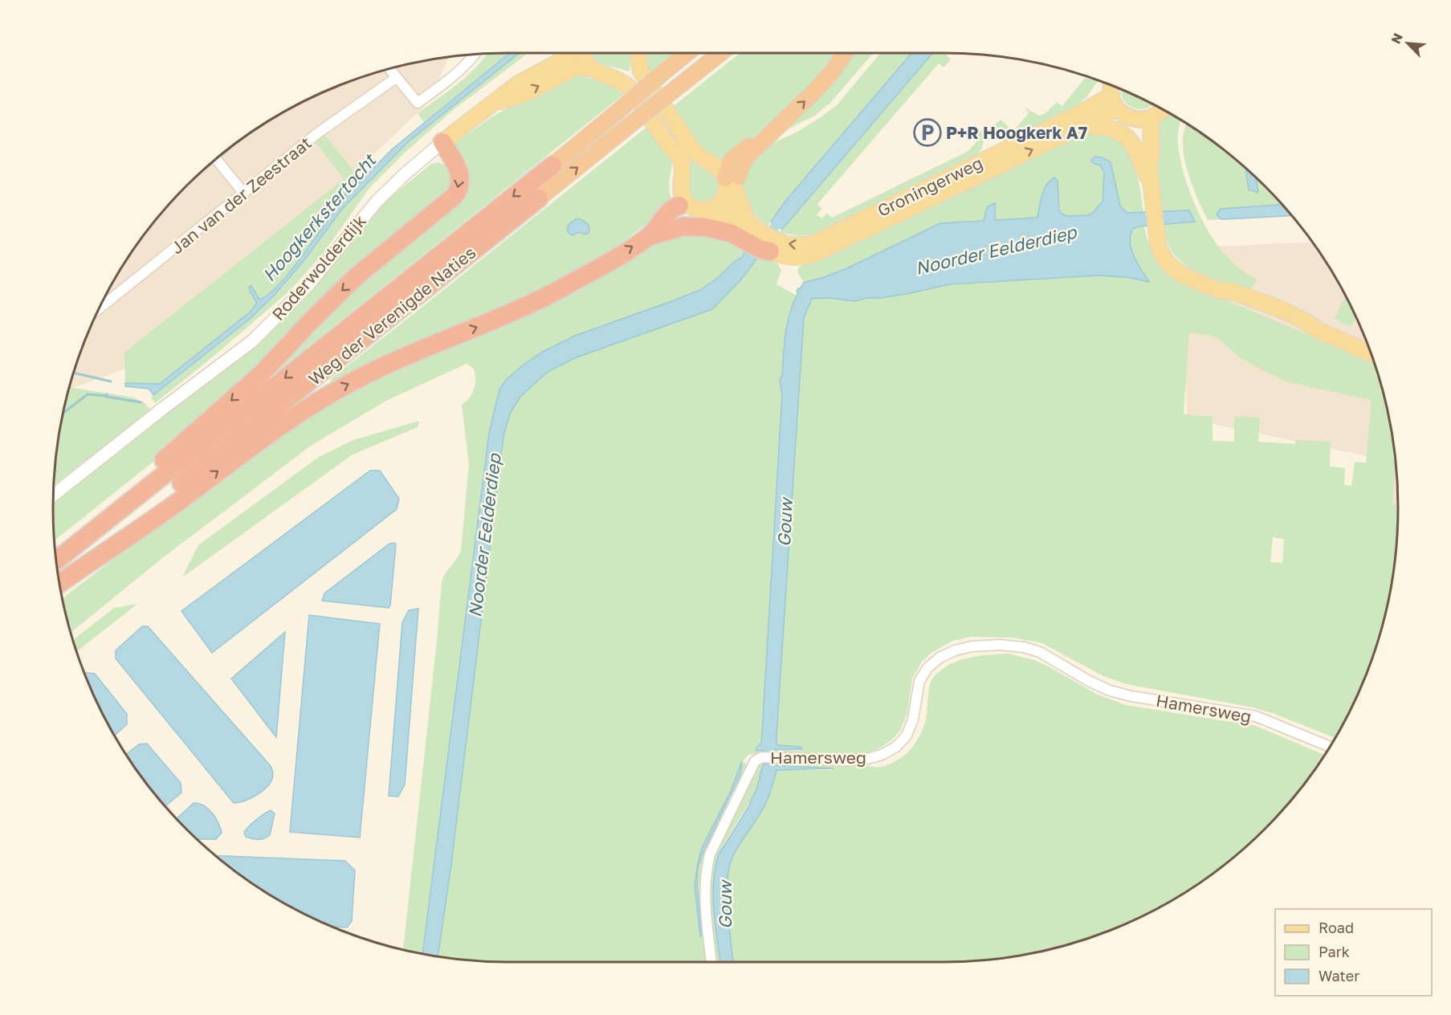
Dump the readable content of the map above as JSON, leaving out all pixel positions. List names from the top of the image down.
{
  "streets": {
    "highway": ["Weg der Verenigde Naties"],
    "main road": ["Groningerweg", "Roderwolderdijk"],
    "street": ["Jan van der Zeestraat", "Hamersweg"]
  },
  "water": ["Hoogkerkstertocht", "Noorder Eelderdiep", "Gouw"],
  "places": {
    "parking": ["P+R Hoogkerk A7"]
  },
  "legend": ["Road", "Park", "Water"],
  "north": "top left"
}
